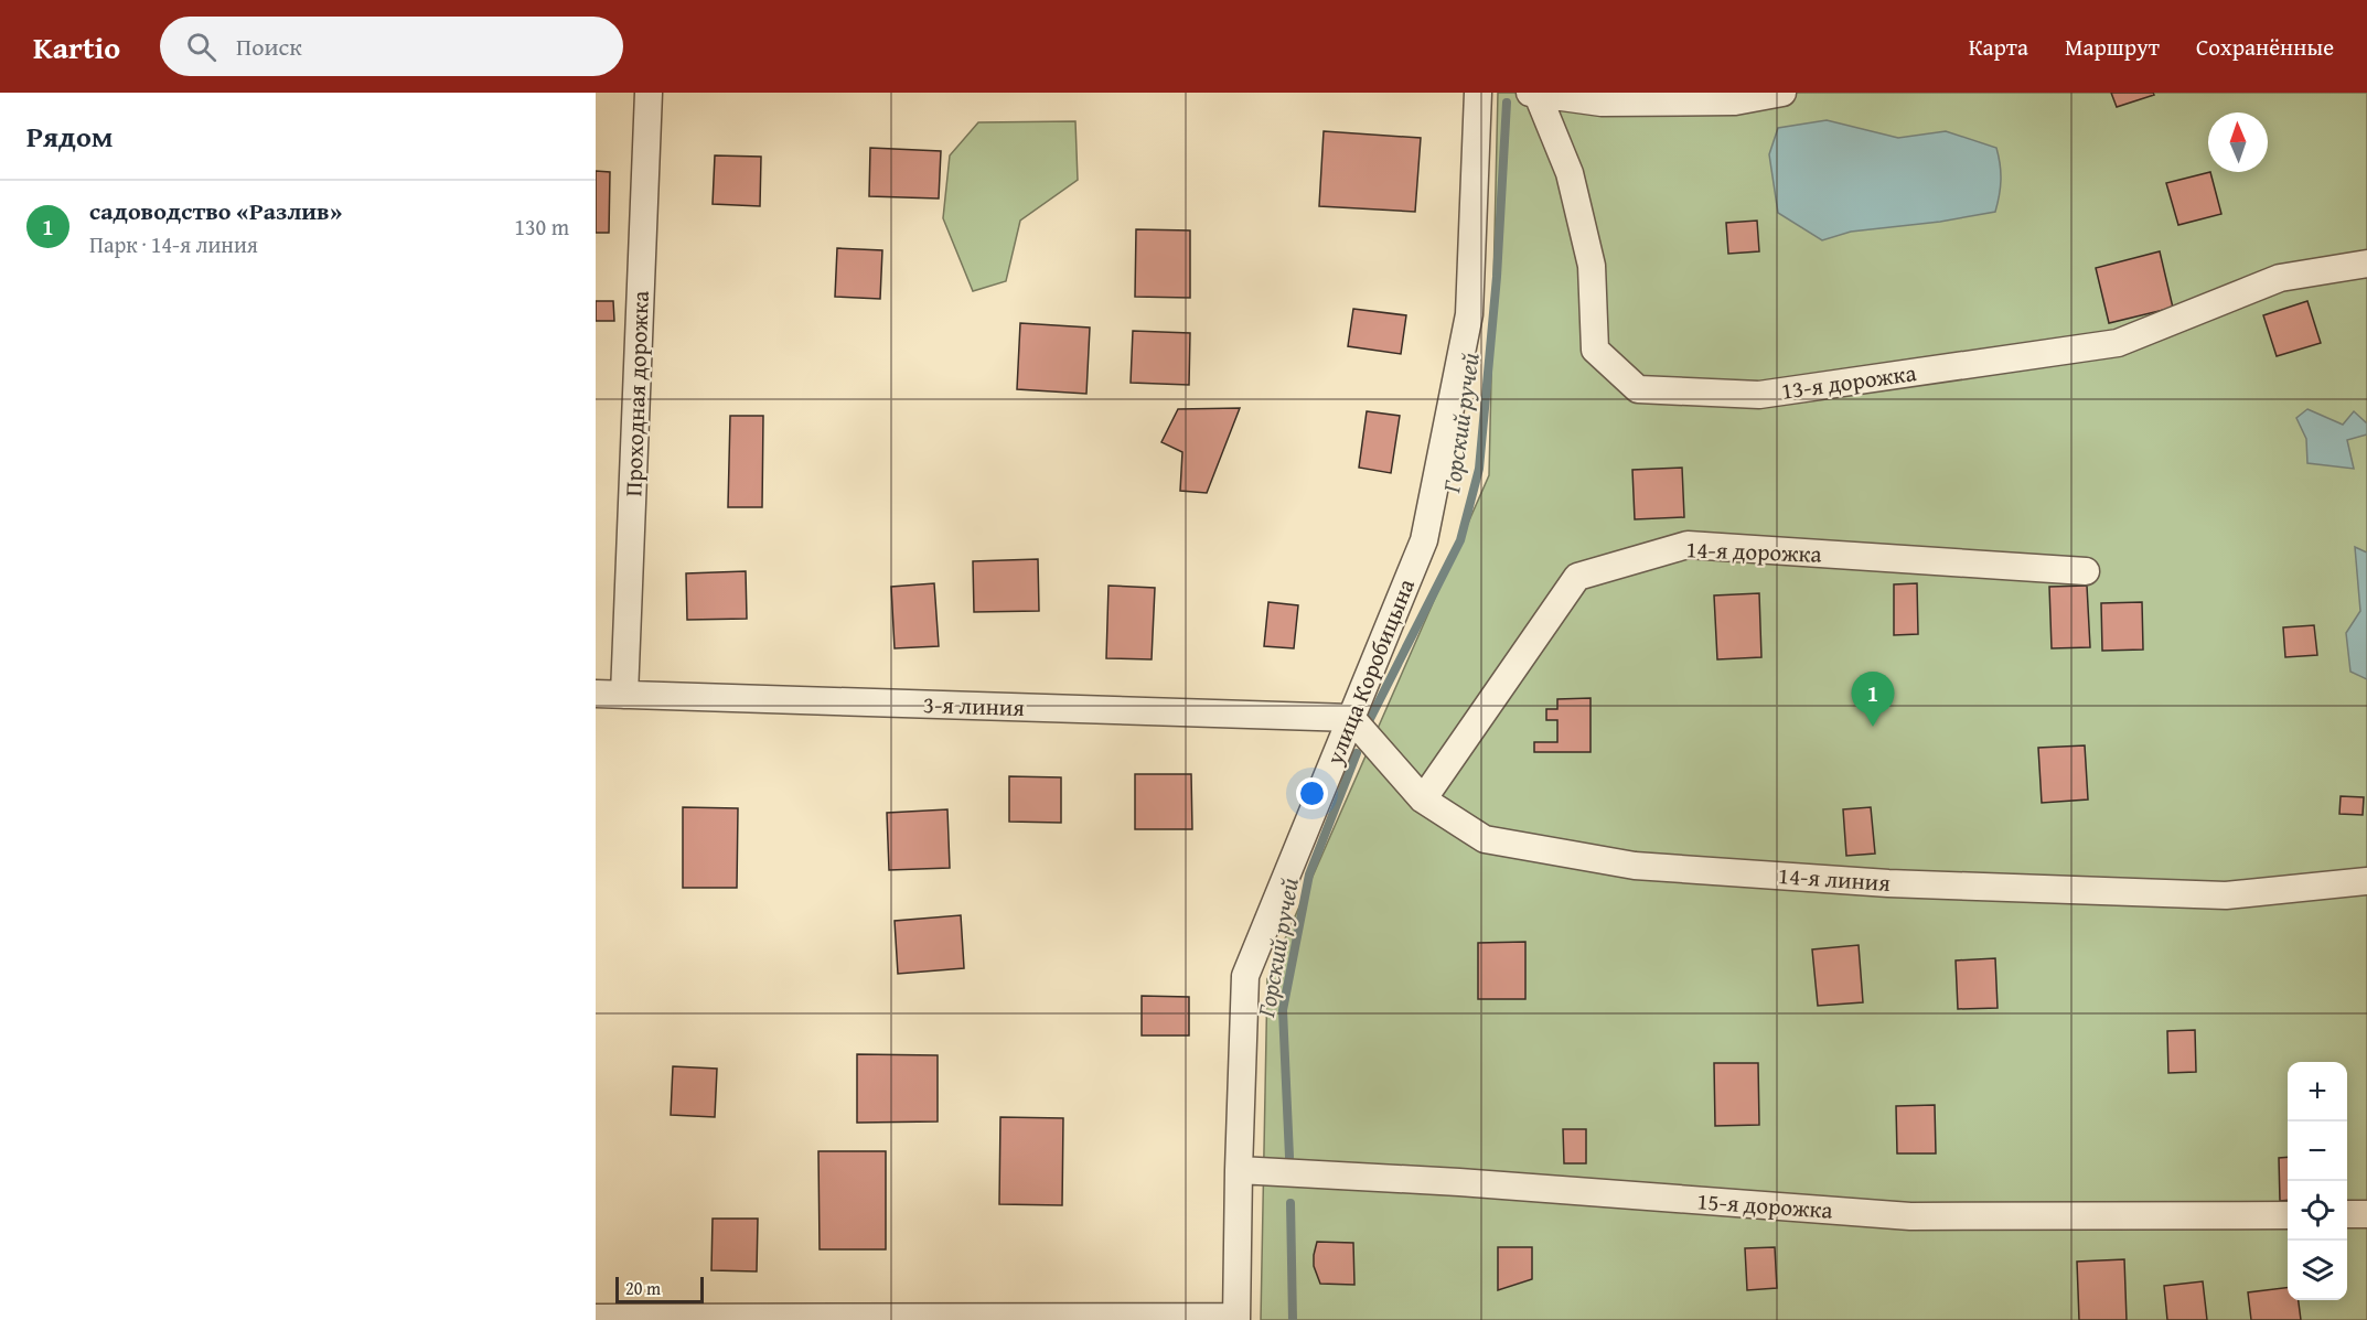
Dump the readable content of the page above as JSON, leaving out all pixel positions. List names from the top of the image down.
{
  "streets": {
    "street": [
      "13-я дорожка",
      "Проходная дорожка",
      "14-я дорожка",
      "улица Коробицына",
      "3-я линия",
      "14-я линия",
      "15-я дорожка"
    ]
  },
  "crossings": [
    ["Проходная дорожка", "3-я линия"],
    ["14-я дорожка", "14-я линия"],
    ["улица Коробицына", "3-я линия"],
    ["улица Коробицына", "14-я линия"],
    ["улица Коробицына", "15-я дорожка"],
    ["3-я линия", "14-я линия"]
  ],
  "water": ["Горский ручей"],
  "scale_bar": "20 m",
  "north": "top",
  "page": {
    "header": "Kartio",
    "search": "Поиск",
    "nav": ["Карта", "Маршрут", "Сохранённые"],
    "heading": "Рядом",
    "list": [
      {
        "mark": "1",
        "name": "садоводство «Разлив»",
        "note": "Парк · 14-я линия",
        "value": "130 m"
      }
    ],
    "pins": "1",
    "map_buttons": ["+", "−"],
    "scale": "20 m"
  }
}
